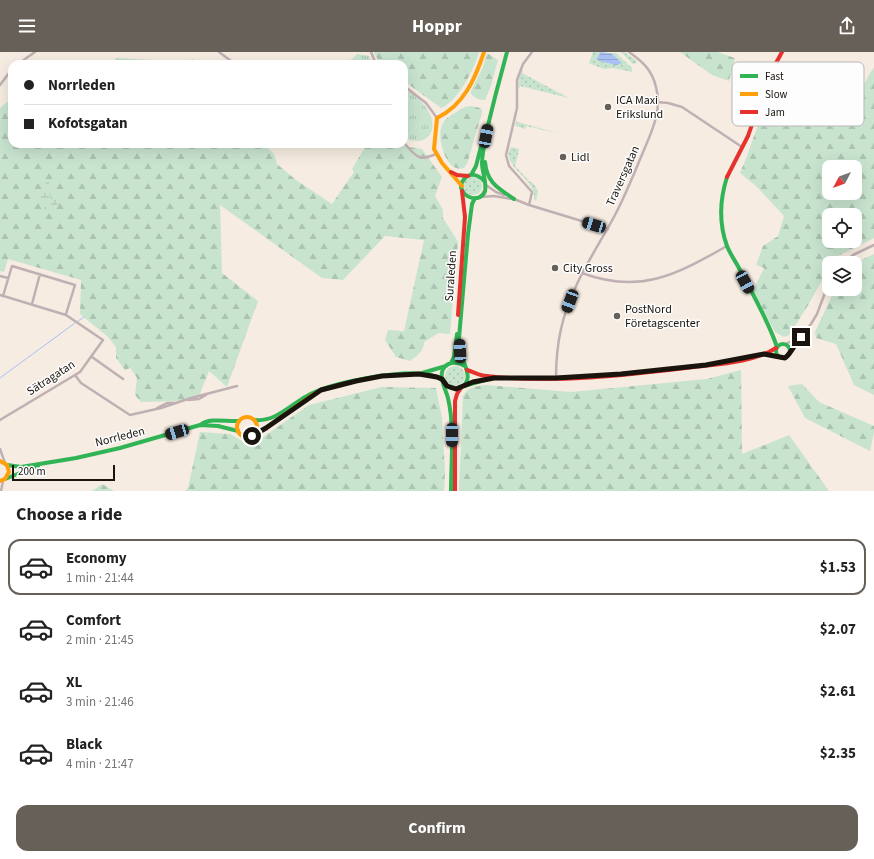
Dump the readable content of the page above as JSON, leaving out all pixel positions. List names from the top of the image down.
{
  "streets": {
    "main road": ["Suraleden", "Norrleden"],
    "street": ["Traversgatan", "Sätragatan"]
  },
  "places": [
    "ICA Maxi Erikslund",
    "Lidl",
    "City Gross",
    "PostNord Företagscenter"
  ],
  "legend": ["Fast", "Slow", "Jam"],
  "scale_bar": "200 m",
  "north": "bottom left",
  "page": {
    "header": "Hoppr",
    "banner": ["Norrleden", "Kofotsgatan"],
    "scale": "200 m",
    "heading": "Choose a ride",
    "list": [
      {
        "name": "Economy",
        "note": "1 min · 21:44",
        "value": "$1.53"
      },
      {
        "name": "Comfort",
        "note": "2 min · 21:45",
        "value": "$2.07"
      },
      {
        "name": "XL",
        "note": "3 min · 21:46",
        "value": "$2.61"
      },
      {
        "name": "Black",
        "note": "4 min · 21:47",
        "value": "$2.35"
      }
    ],
    "buttons": "Confirm"
  }
}
